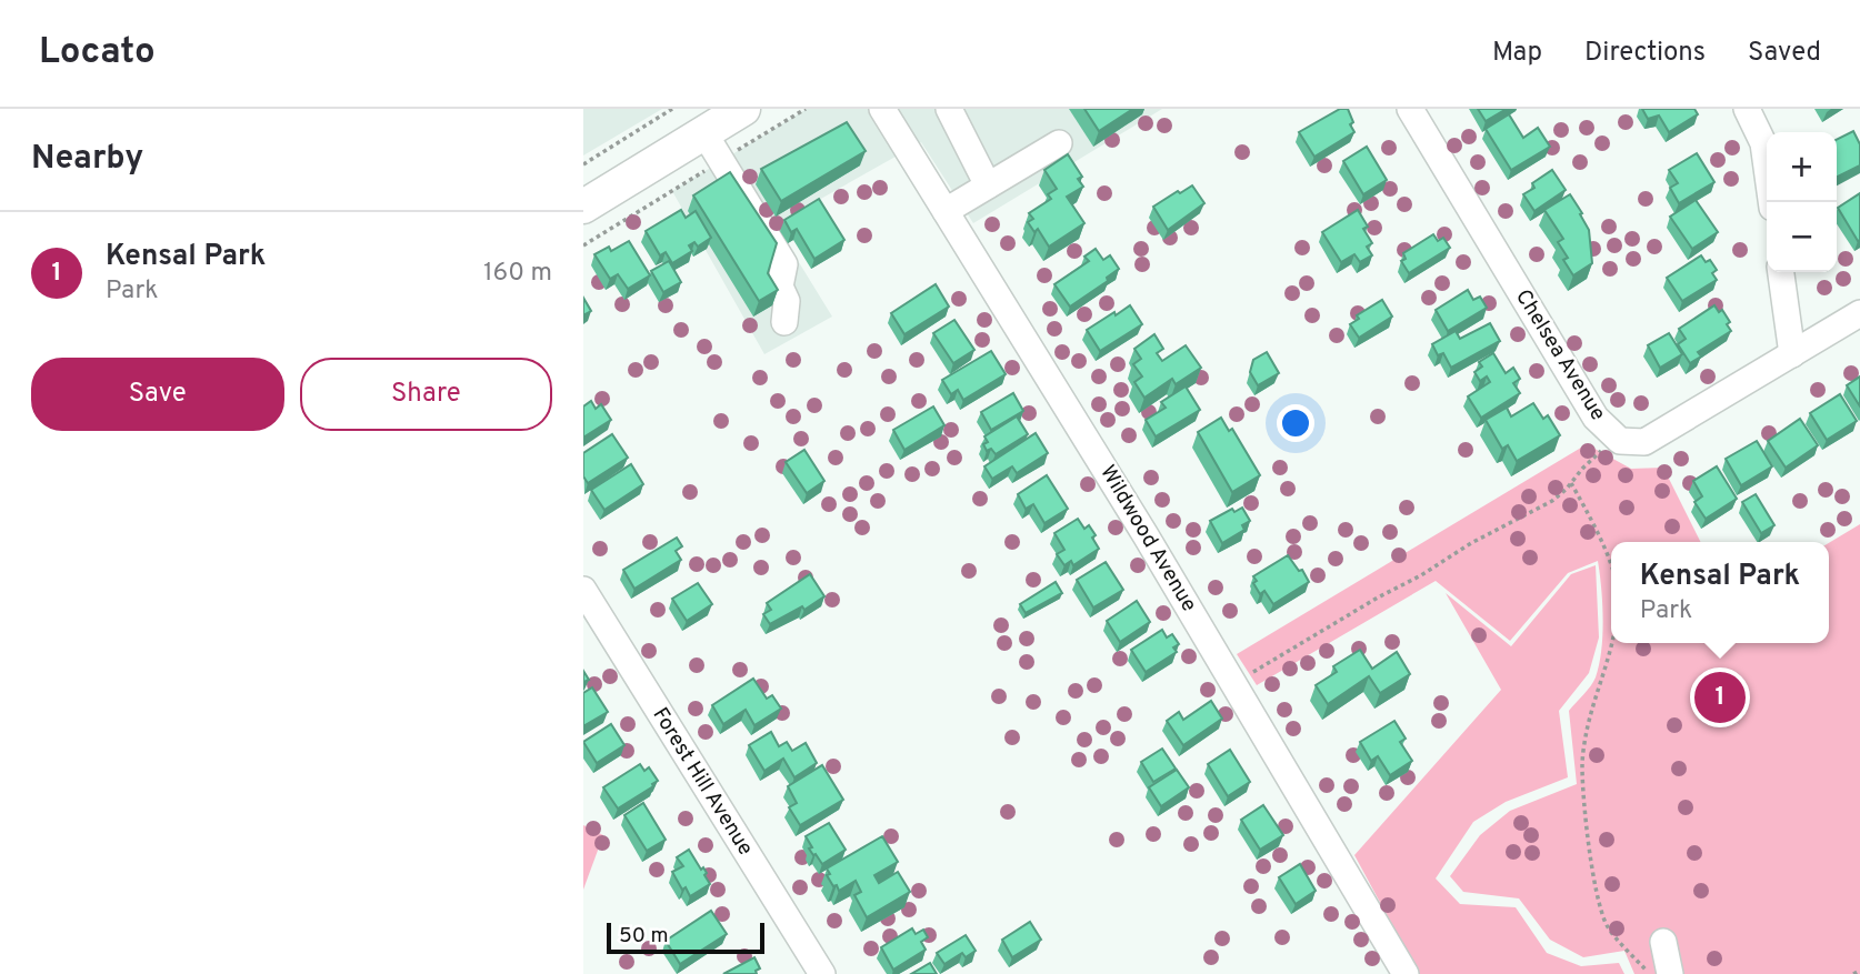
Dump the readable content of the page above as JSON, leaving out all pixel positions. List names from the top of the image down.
{
  "streets": {
    "street": ["Chelsea Avenue", "Wildwood Avenue", "Forest Hill Avenue"]
  },
  "scale_bar": "50 m",
  "page": {
    "header": "Locato",
    "nav": ["Map", "Directions", "Saved"],
    "heading": "Nearby",
    "map_buttons": ["+", "−"],
    "list": [
      {
        "mark": "1",
        "name": "Kensal Park",
        "note": "Park",
        "value": "160 m"
      }
    ],
    "buttons": ["Save", "Share"],
    "popup": ["Kensal Park", "Park"],
    "pins": "1",
    "scale": "50 m"
  }
}
